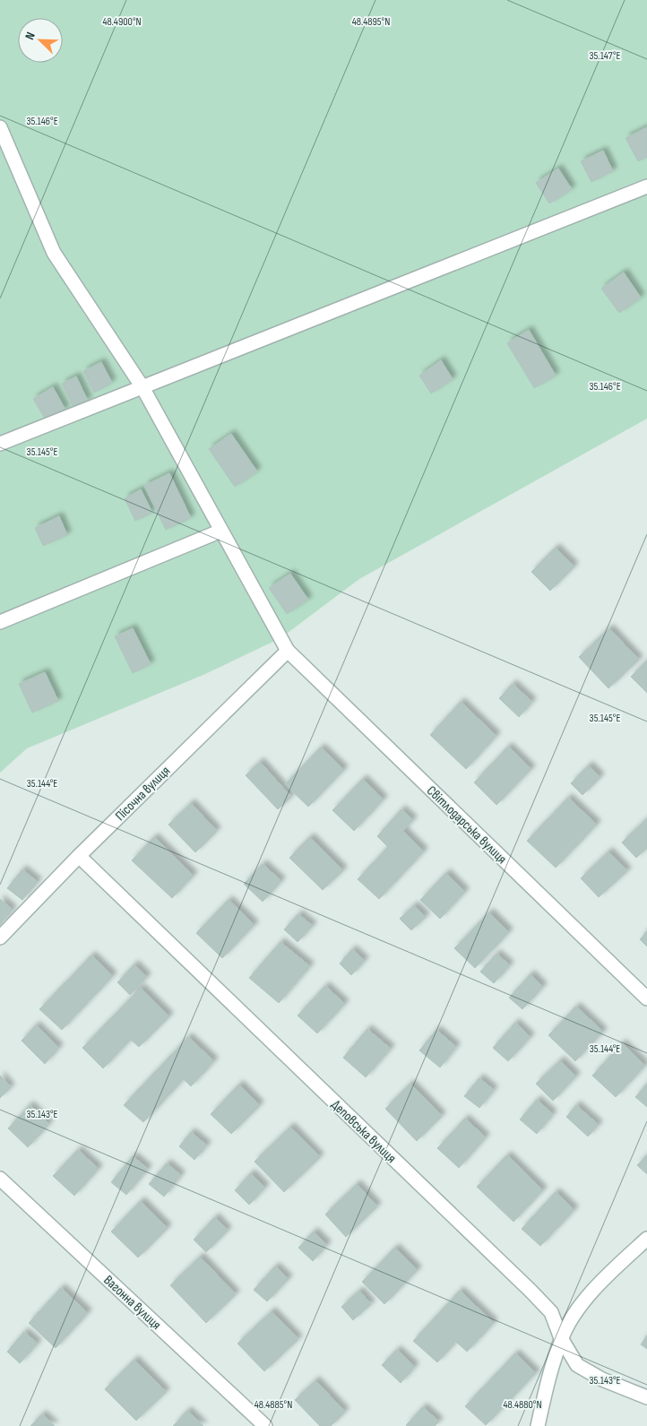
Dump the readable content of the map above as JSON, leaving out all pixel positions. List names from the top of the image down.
{
  "streets": {
    "street": [
      "Пісочна вулиця",
      "Світлодарська вулиця",
      "Деповська вулиця",
      "Вагонна вулиця"
    ]
  },
  "crossings": [
    ["Пісочна вулиця", "Світлодарська вулиця"],
    ["Пісочна вулиця", "Деповська вулиця"]
  ],
  "north": "top left",
  "coordinates": [
    "48.4900°N",
    "48.4895°N",
    "35.147°E",
    "35.146°E",
    "35.145°E",
    "35.144°E",
    "35.143°E",
    "48.4885°N",
    "48.4880°N"
  ]
}
